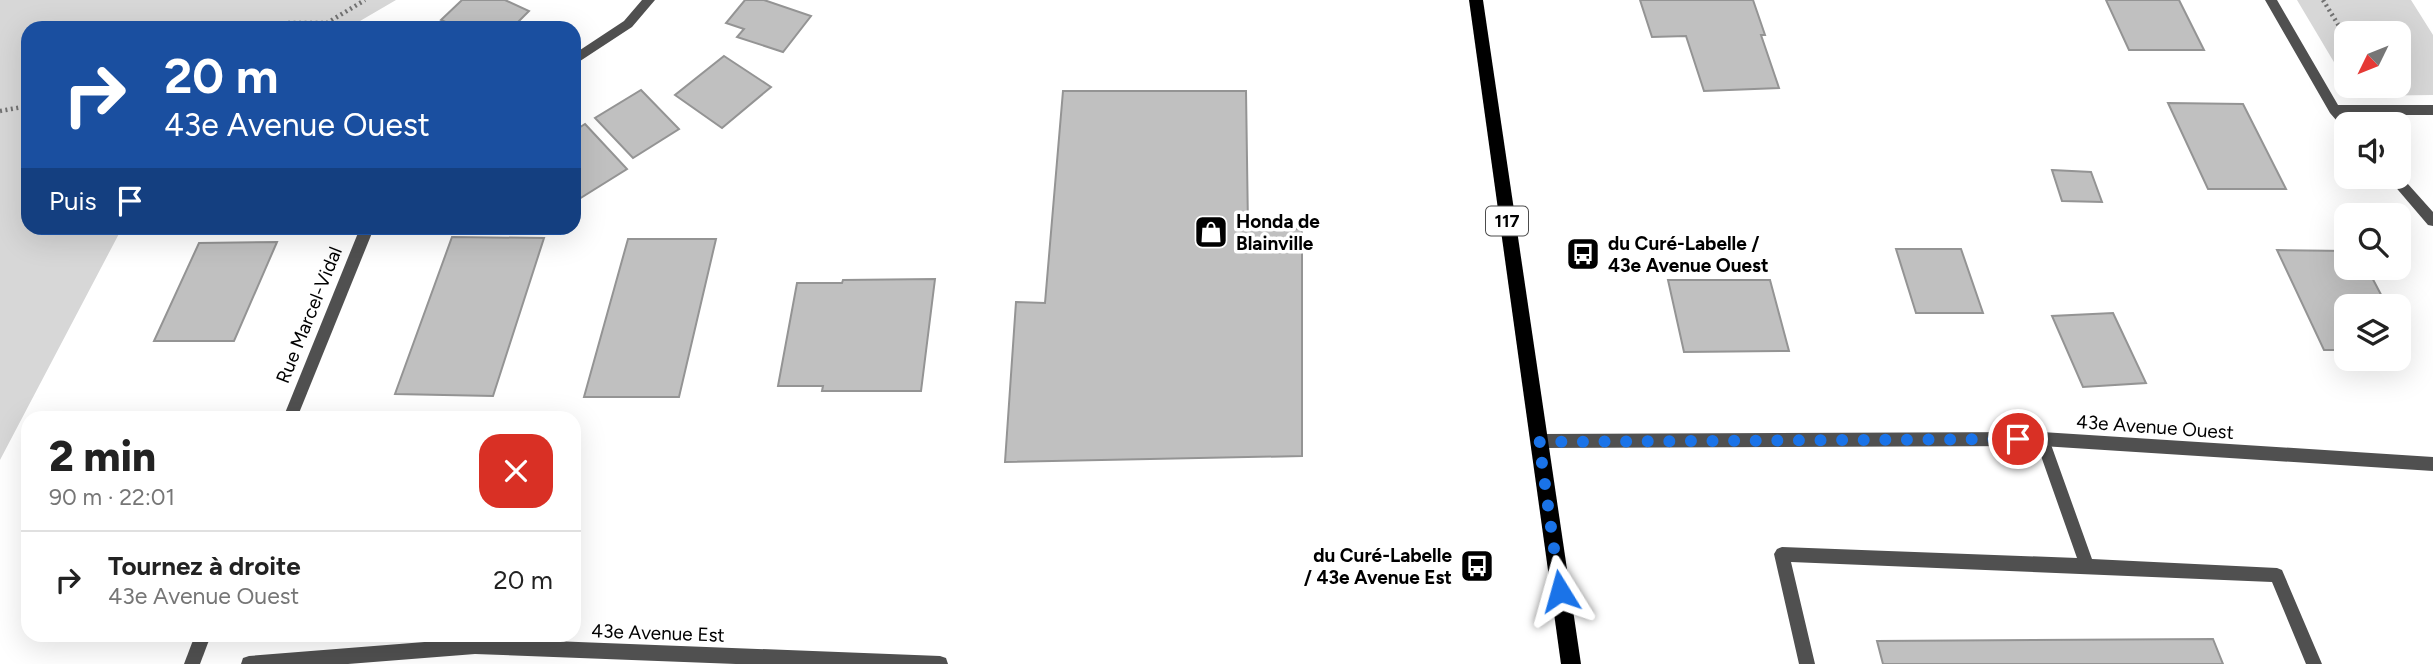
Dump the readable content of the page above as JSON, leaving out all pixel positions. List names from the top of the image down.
{
  "streets": {
    "main road": ["117"],
    "street": ["Rue Marcel-Vidal", "43e Avenue Ouest", "43e Avenue Est"]
  },
  "crossings": [
    ["117", "43e Avenue Ouest"]
  ],
  "places": {
    "shop": ["Honda de Blainville"],
    "bus stop": ["du Curé-Labelle / 43e Avenue Ouest", "du Curé-Labelle / 43e Avenue Est"]
  },
  "north": "bottom left",
  "page": {
    "turn": ["20 m", "43e Avenue Ouest"],
    "then": "Puis",
    "heading": ["2 min", "90 m · 22:01"],
    "list": [
      {
        "name": "Tournez à droite",
        "note": "43e Avenue Ouest",
        "value": "20 m"
      }
    ]
  }
}
